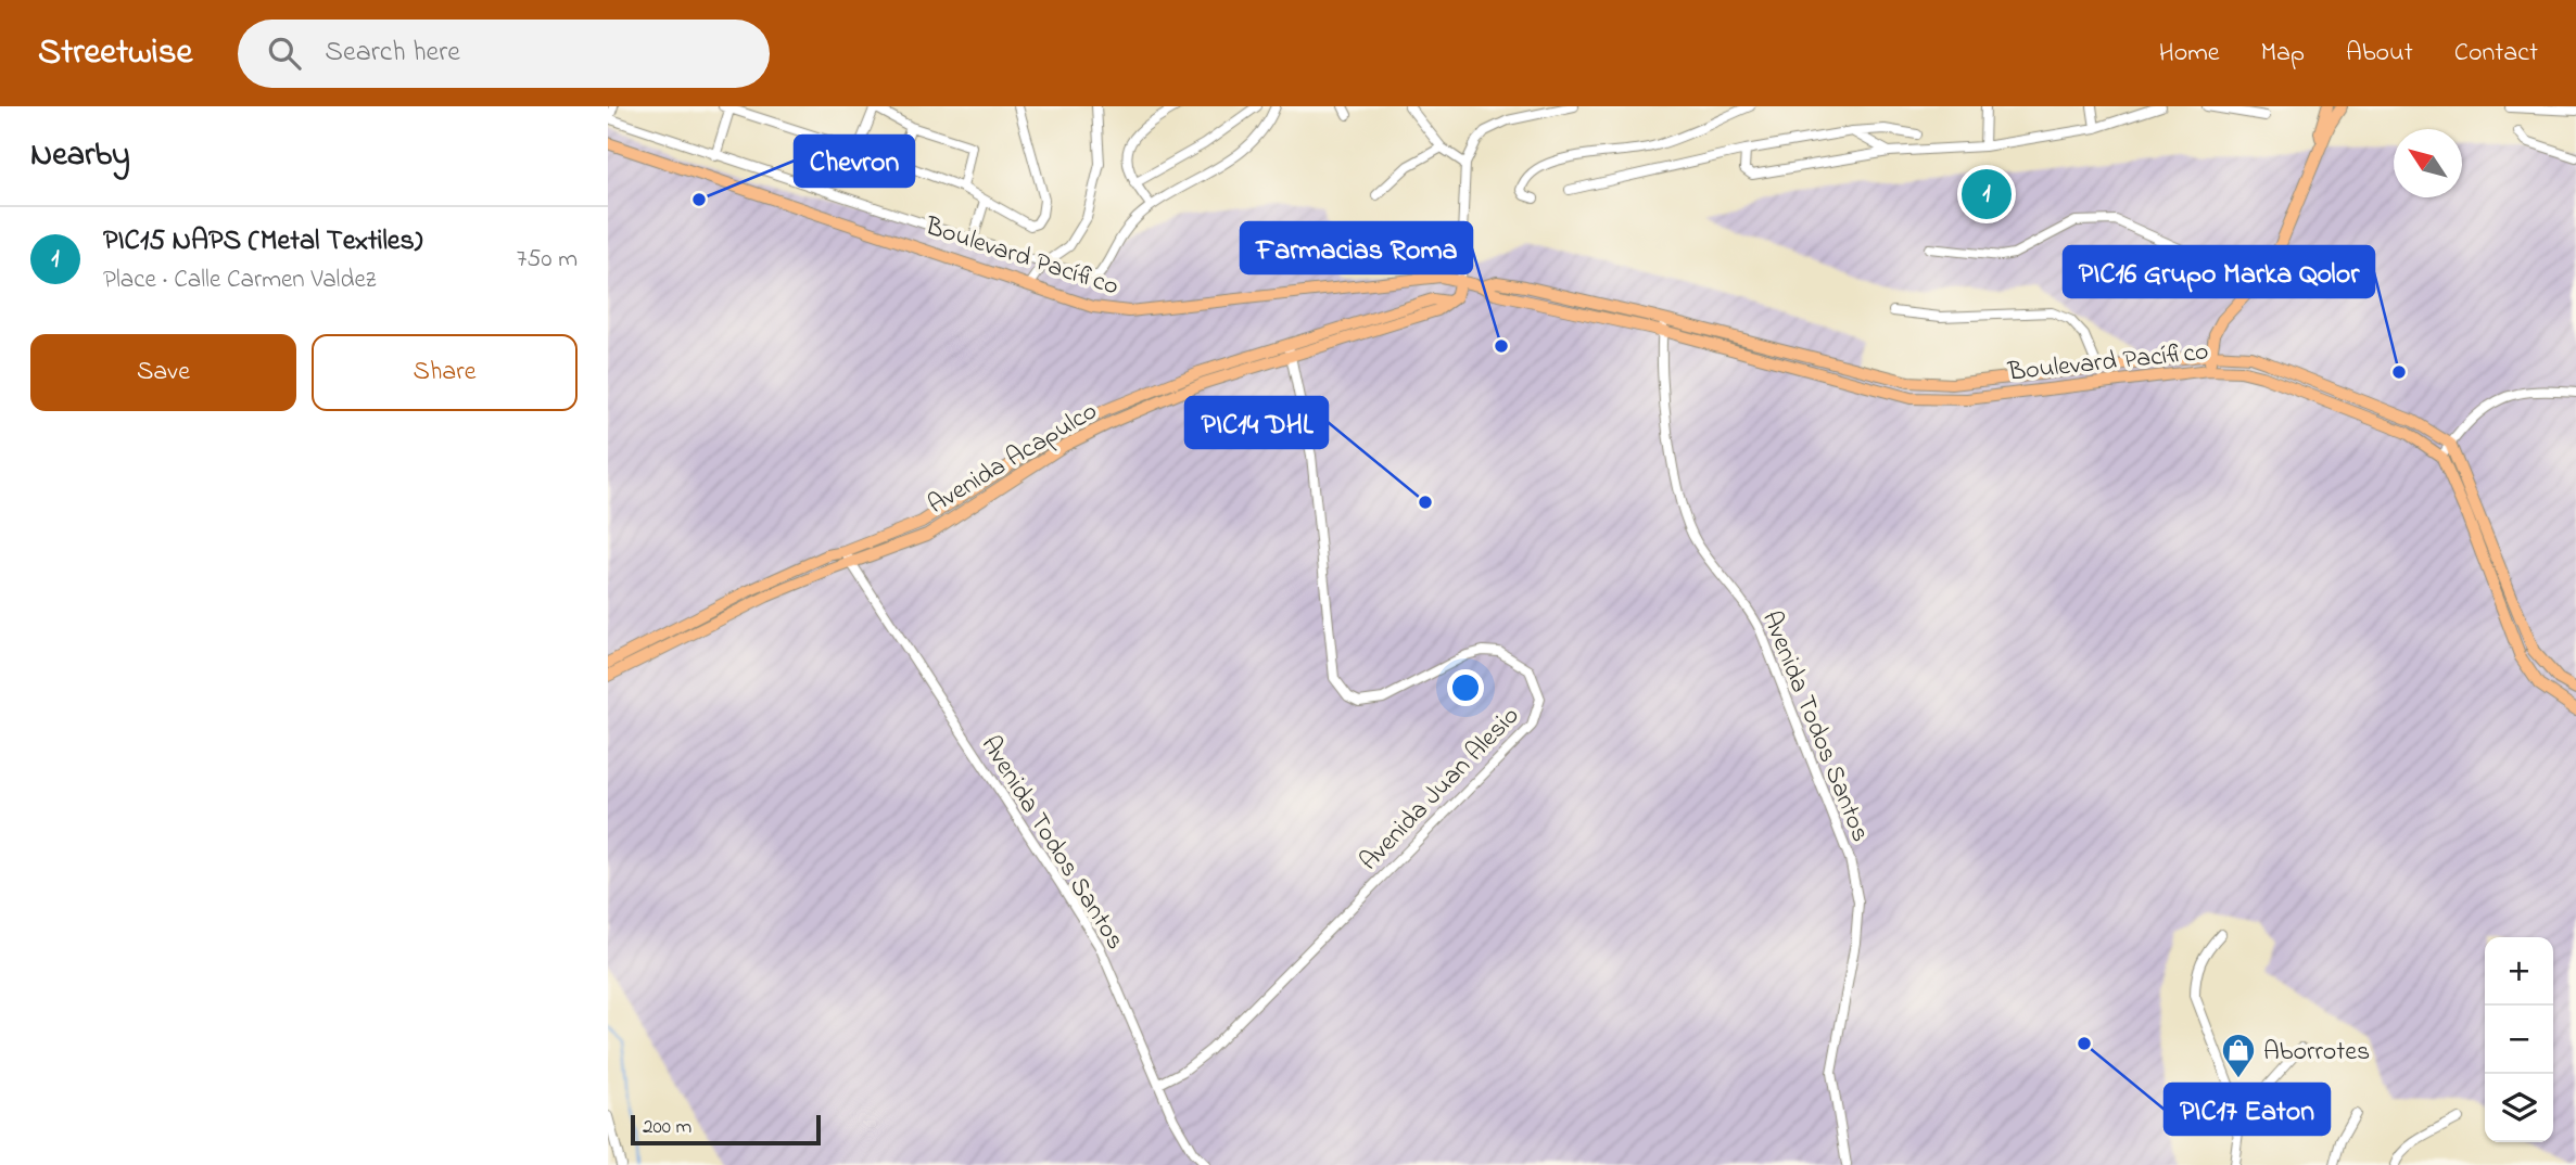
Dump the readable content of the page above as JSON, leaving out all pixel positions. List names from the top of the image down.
{
  "streets": {
    "main road": ["Boulevard Pacífico", "Avenida Acapulco"],
    "street": ["Avenida Todos Santos", "Avenida Juan Alesio"]
  },
  "crossings": [
    ["Boulevard Pacífico", "Avenida Acapulco"],
    ["Boulevard Pacífico", "Avenida Todos Santos"],
    ["Avenida Acapulco", "Avenida Todos Santos"],
    ["Avenida Acapulco", "Avenida Juan Alesio"],
    ["Avenida Todos Santos", "Avenida Juan Alesio"]
  ],
  "places": {
    "other": [
      "Chevron",
      "Farmacias Roma",
      "PIC16 Grupo Marka Qolor",
      "PIC14 DHL",
      "PIC17 Eaton"
    ],
    "shop": ["Aborrotes"]
  },
  "scale_bar": "200 m",
  "north": "top left",
  "page": {
    "header": "Streetwise",
    "search": "Search here",
    "nav": [
      "Home",
      "Map",
      "About",
      "Contact"
    ],
    "heading": "Nearby",
    "pins": "1",
    "list": [
      {
        "mark": "1",
        "name": "PIC15 NAPS (Metal Textiles)",
        "note": "Place · Calle Carmen Valdez",
        "value": "750 m"
      }
    ],
    "buttons": ["Save", "Share"],
    "map_buttons": ["+", "−"],
    "scale": "200 m"
  }
}
